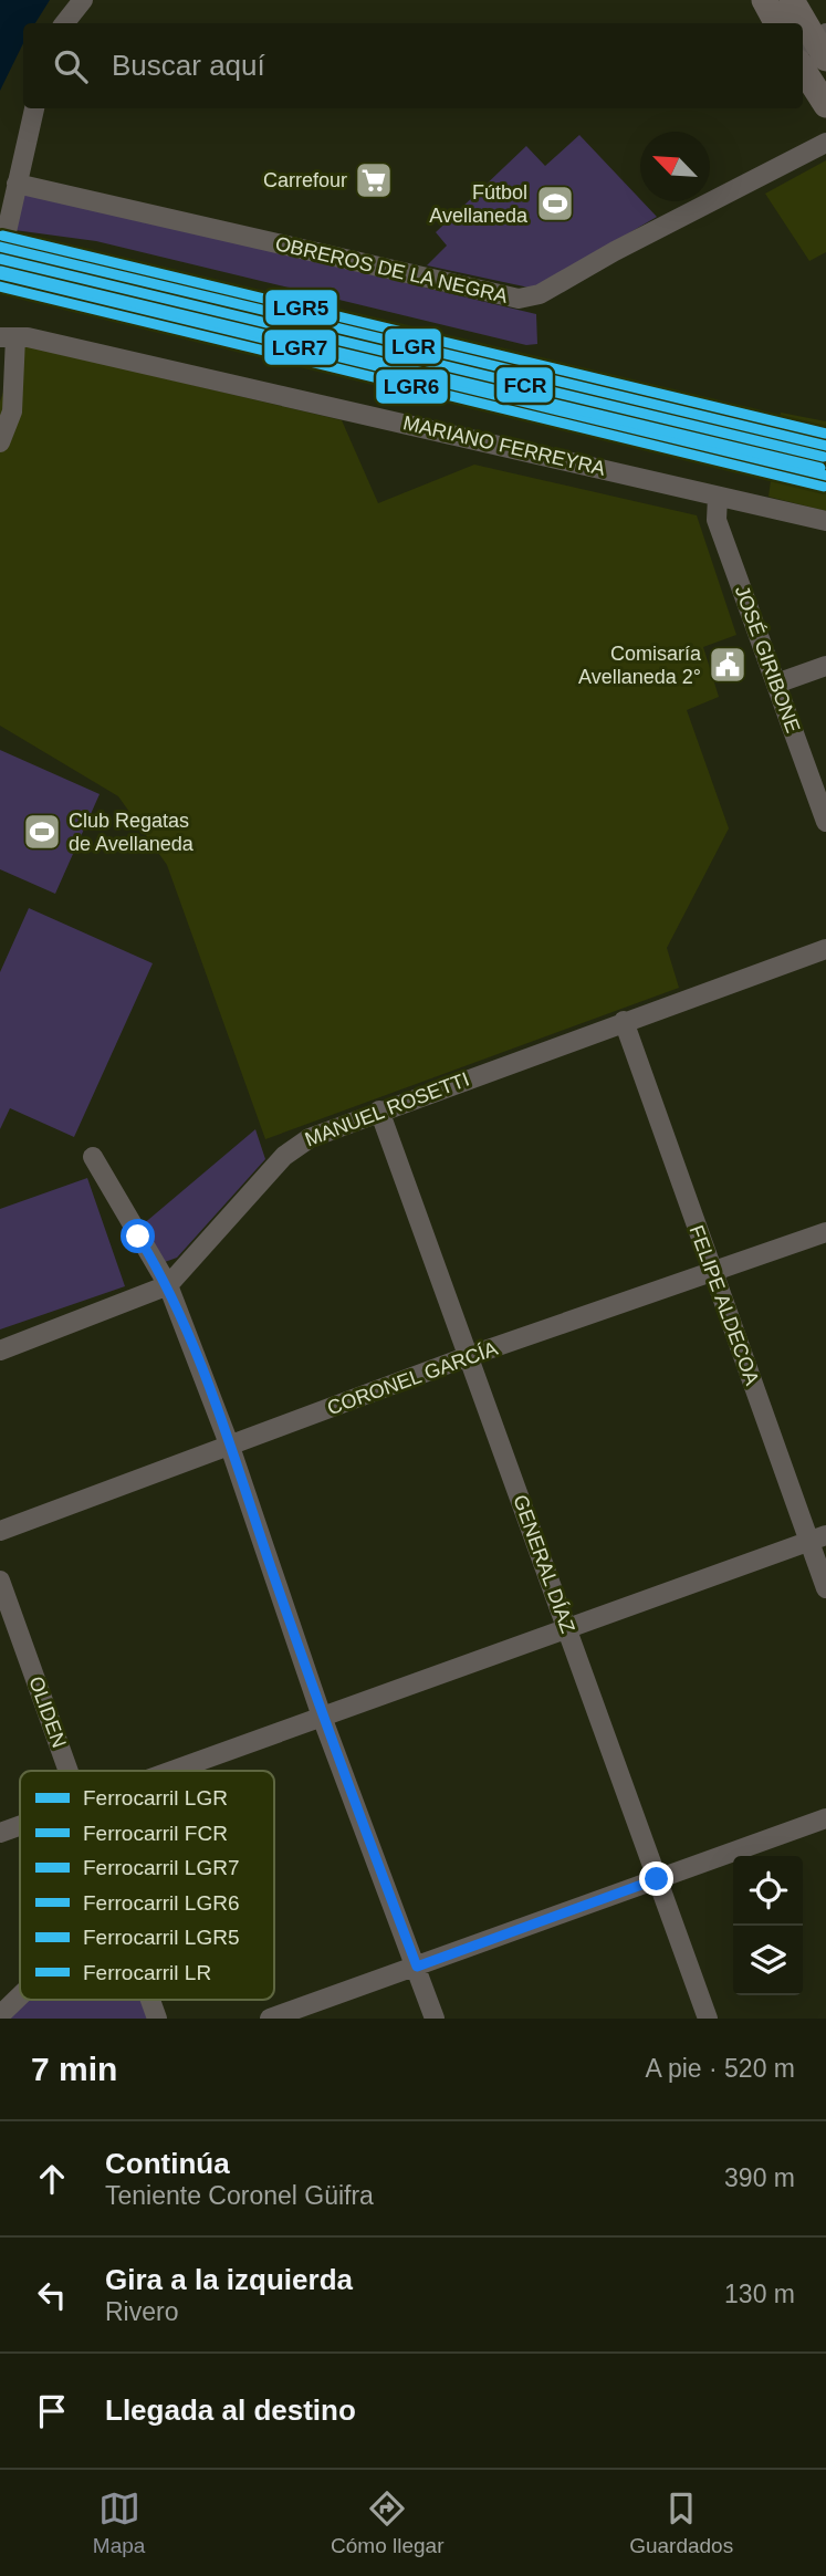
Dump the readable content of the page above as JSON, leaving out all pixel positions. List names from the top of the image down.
{
  "streets": {
    "street": [
      "OBREROS DE LA NEGRA",
      "MARIANO FERREYRA",
      "JOSÉ GIRIBONE",
      "MANUEL ROSETTI",
      "FELIPE ALDECOA",
      "CORONEL GARCÍA",
      "GENERAL DÍAZ",
      "OLIDEN"
    ]
  },
  "crossings": [
    ["MARIANO FERREYRA", "JOSÉ GIRIBONE"],
    ["MANUEL ROSETTI", "FELIPE ALDECOA"],
    ["MANUEL ROSETTI", "GENERAL DÍAZ"],
    ["FELIPE ALDECOA", "CORONEL GARCÍA"],
    ["CORONEL GARCÍA", "GENERAL DÍAZ"]
  ],
  "places": {
    "supermarket": ["Carrefour"],
    "sports": ["Fútbol Avellaneda", "Club Regatas de Avellaneda"],
    "public building": ["Comisaría Avellaneda 2°"]
  },
  "lines": [
    "rail line LGR5",
    "rail line LGR",
    "rail line FCR",
    "rail line LR",
    "rail line LGR7",
    "rail line LGR6"
  ],
  "legend": [
    "Ferrocarril LGR",
    "Ferrocarril FCR",
    "Ferrocarril LGR7",
    "Ferrocarril LGR6",
    "Ferrocarril LGR5",
    "Ferrocarril LR"
  ],
  "north": "top left",
  "page": {
    "search": "Buscar aquí",
    "heading": ["7 min", "A pie · 520 m"],
    "list": [
      ["Continúa", "Teniente Coronel Güifra", "390 m"],
      ["Gira a la izquierda", "Rivero", "130 m"],
      "Llegada al destino"
    ],
    "nav": ["Mapa", "Cómo llegar", "Guardados"]
  }
}
